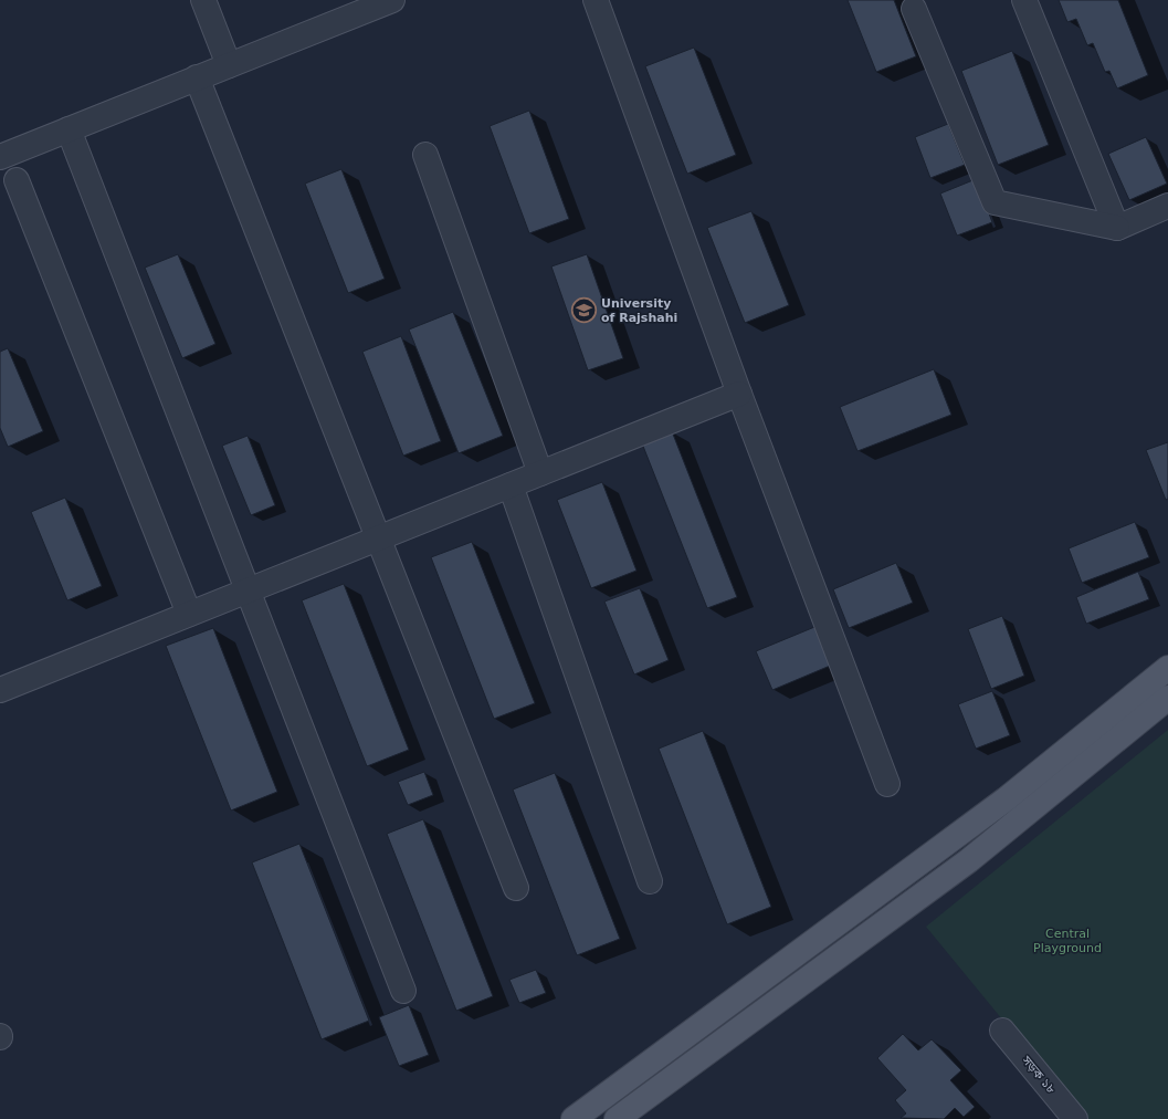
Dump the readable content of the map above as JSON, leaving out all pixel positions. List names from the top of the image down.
{
  "streets": {
    "street": ["সড়ক ১৮"]
  },
  "parks": ["Central Playground"],
  "places": {
    "school or university": ["University of Rajshahi"]
  }
}
